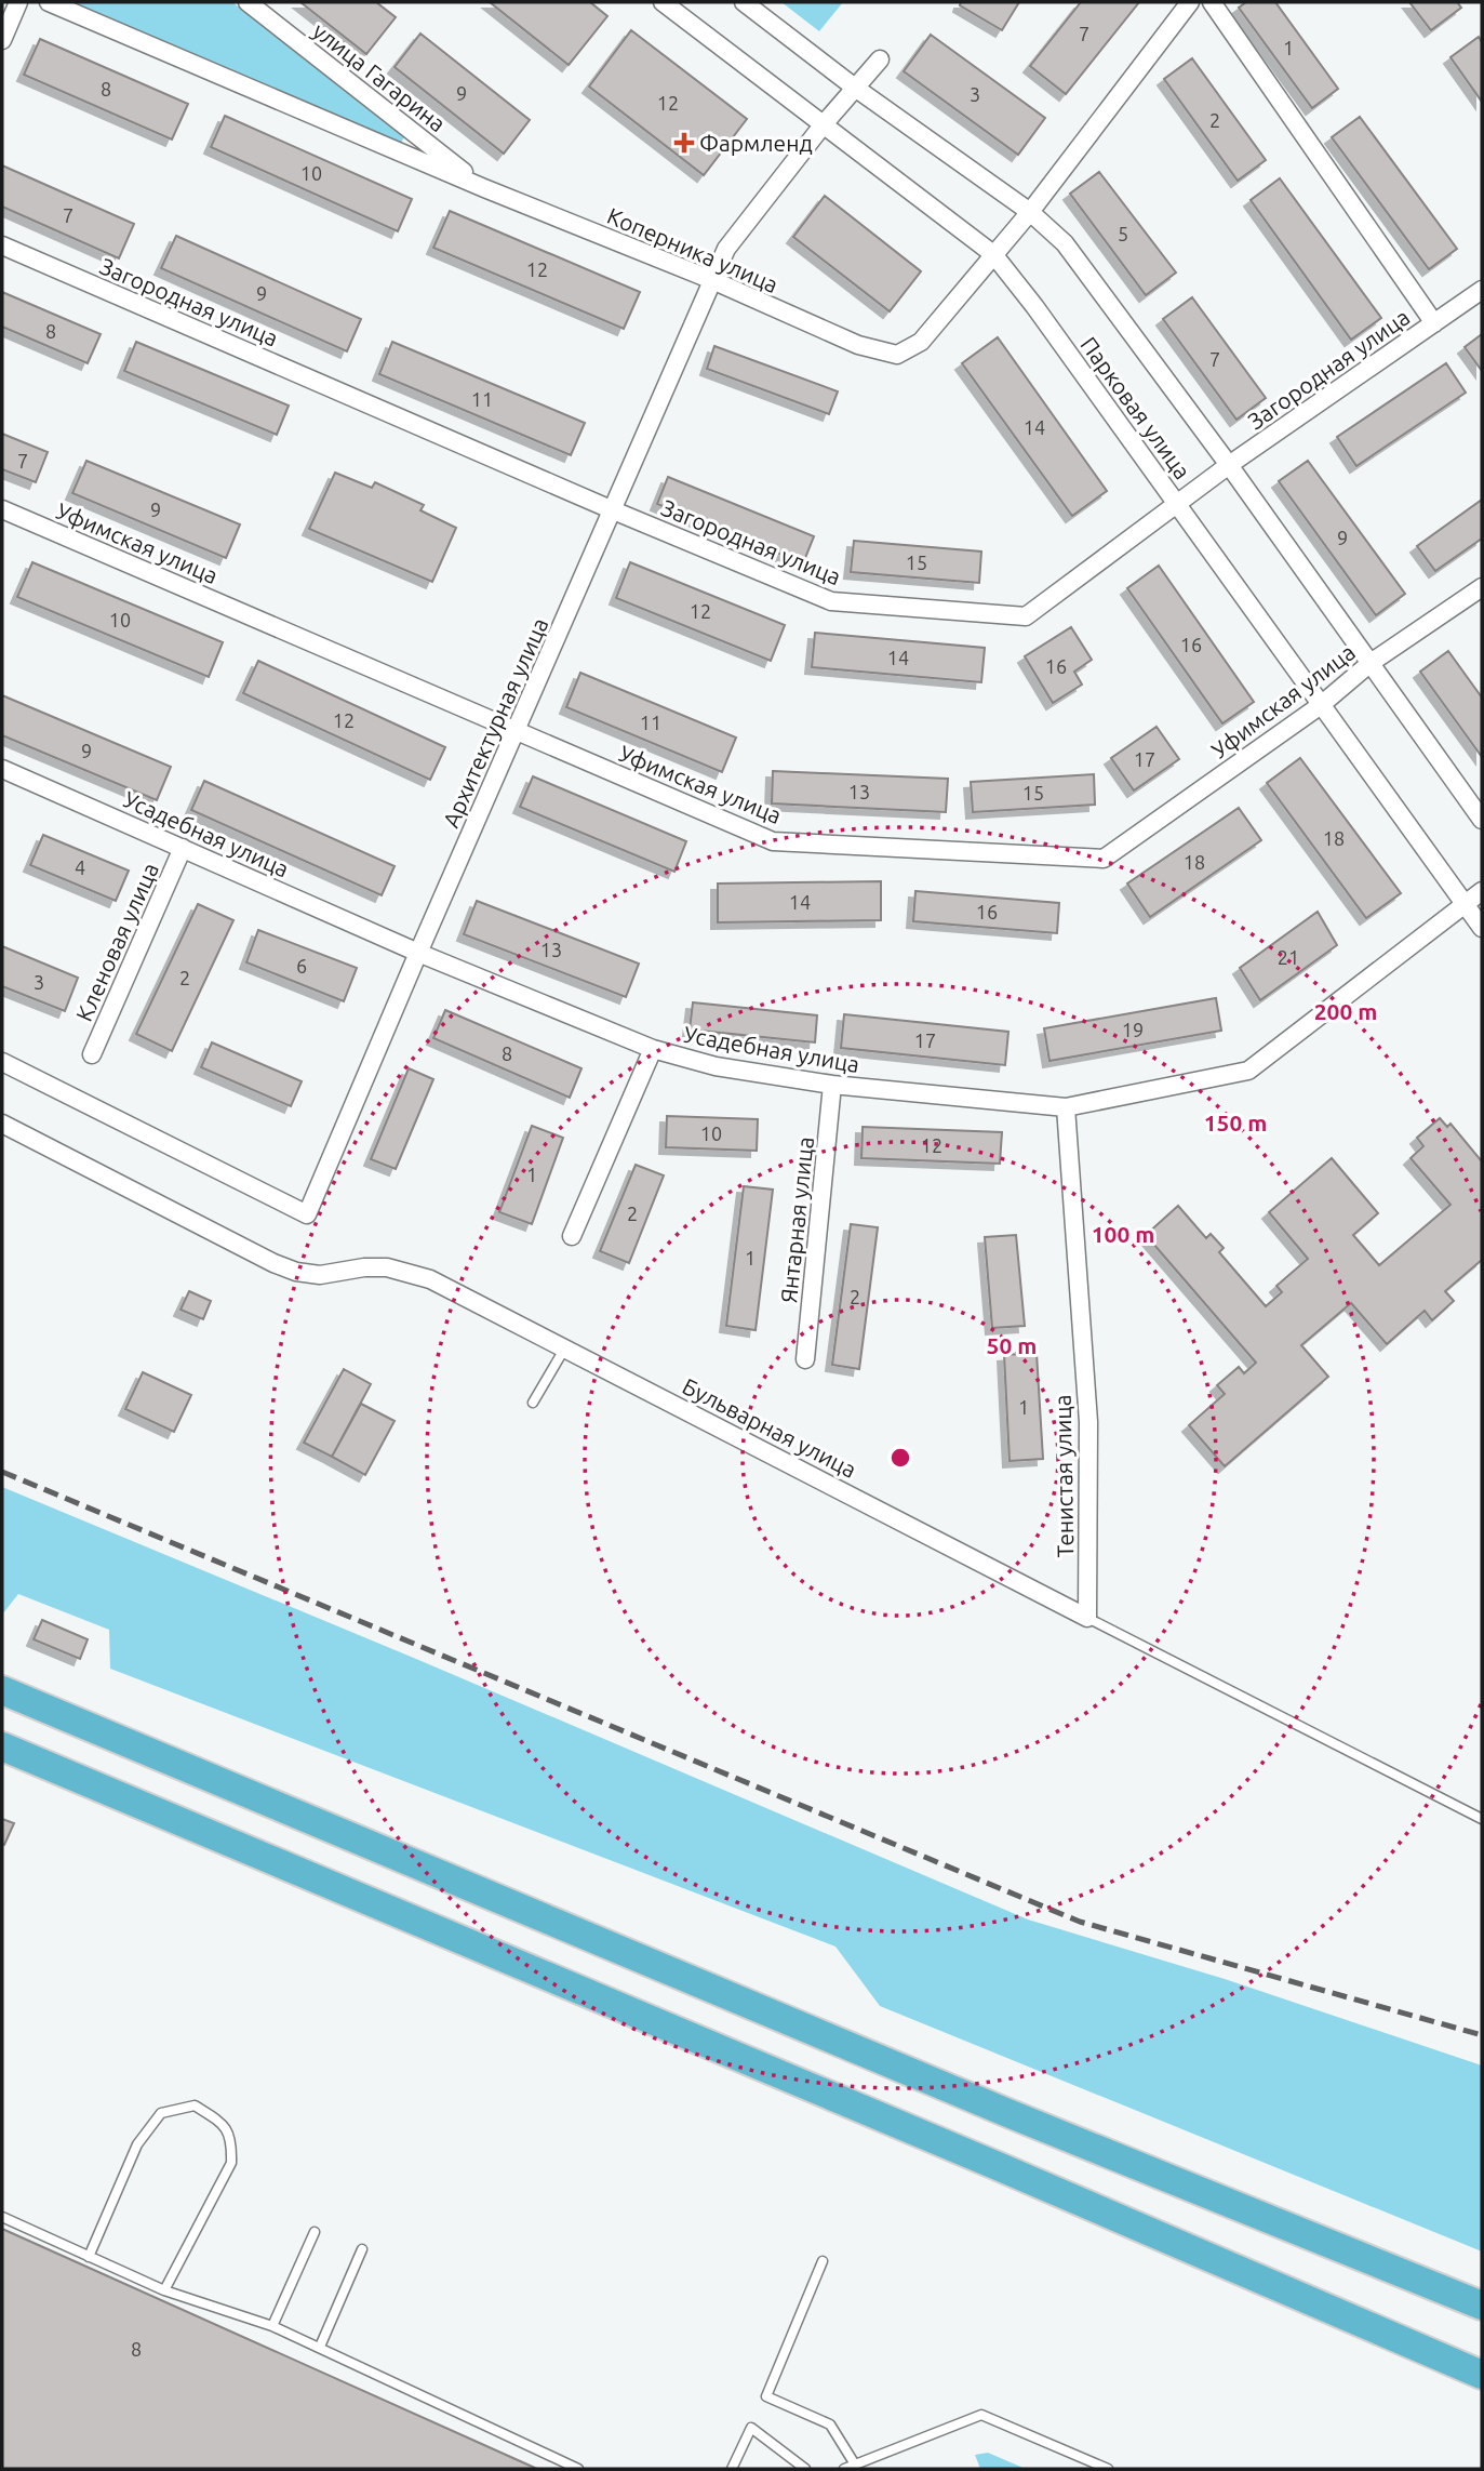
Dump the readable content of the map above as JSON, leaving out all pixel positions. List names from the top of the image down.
{
  "streets": {
    "street": [
      "улица Гагарина",
      "Коперника улица",
      "Загородная улица",
      "Парковая улица",
      "Уфимская улица",
      "Архитектурная улица",
      "Усадебная улица",
      "Кленовая улица",
      "Янтарная улица",
      "Бульварная улица",
      "Тенистая улица"
    ]
  },
  "crossings": [
    ["улица Гагарина", "Коперника улица"],
    ["Коперника улица", "Парковая улица"],
    ["Коперника улица", "Архитектурная улица"],
    ["Загородная улица", "Парковая улица"],
    ["Загородная улица", "Архитектурная улица"],
    ["Парковая улица", "Уфимская улица"],
    ["Парковая улица", "Архитектурная улица"],
    ["Парковая улица", "Усадебная улица"],
    ["Уфимская улица", "Архитектурная улица"],
    ["Архитектурная улица", "Усадебная улица"],
    ["Усадебная улица", "Кленовая улица"],
    ["Усадебная улица", "Янтарная улица"],
    ["Усадебная улица", "Тенистая улица"],
    ["Бульварная улица", "Тенистая улица"]
  ],
  "places": {
    "health": ["Фармленд"]
  },
  "house_numbers": [
    "7",
    "1",
    "8",
    "9",
    "3",
    "12",
    "2",
    "10",
    "7",
    "5",
    "12",
    "9",
    "8",
    "7",
    "11",
    "14",
    "7",
    "9",
    "9",
    "15",
    "12",
    "10",
    "16",
    "14",
    "16",
    "12",
    "11",
    "9",
    "17",
    "13",
    "15",
    "18",
    "18",
    "4",
    "14",
    "16",
    "13",
    "21",
    "6",
    "2",
    "3",
    "19",
    "17",
    "8",
    "10",
    "12",
    "1",
    "2",
    "1",
    "2",
    "1",
    "8"
  ],
  "rings": [
    "200 m",
    "150 m",
    "100 m",
    "50 m"
  ]
}
